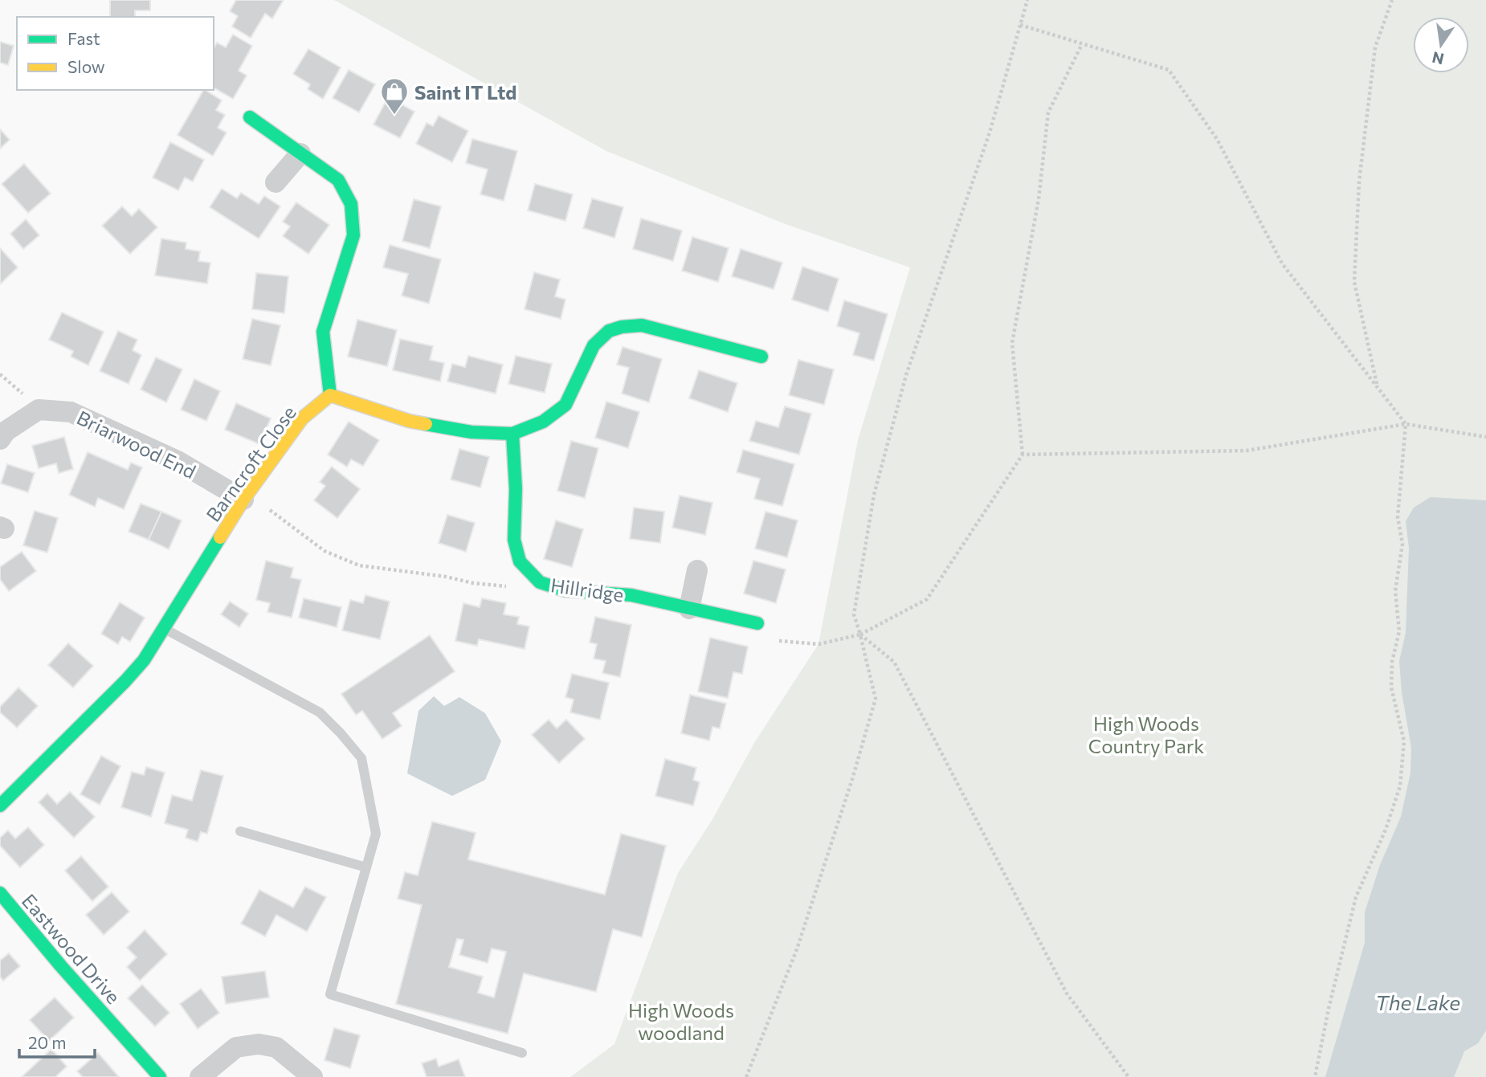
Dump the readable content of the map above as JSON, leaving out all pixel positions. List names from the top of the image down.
{
  "streets": {
    "street": [
      "Briarwood End",
      "Barncroft Close",
      "Hillridge",
      "Eastwood Drive"
    ]
  },
  "crossings": [
    ["Briarwood End", "Barncroft Close"]
  ],
  "water": ["The Lake"],
  "parks": ["High Woods Country Park", "High Woods woodland"],
  "places": {
    "shop": ["Saint IT Ltd"]
  },
  "legend": ["Fast", "Slow"],
  "scale_bar": "20 m",
  "north": "bottom"
}
